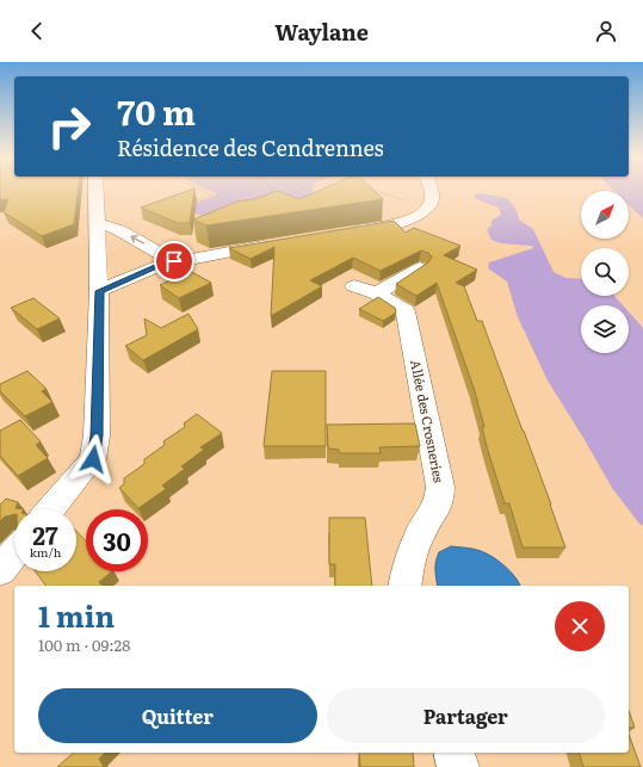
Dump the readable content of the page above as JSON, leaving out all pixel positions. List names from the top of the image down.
{
  "streets": {
    "street": ["Allée des Crosneries"]
  },
  "north": "top right",
  "page": {
    "header": "Waylane",
    "turn": ["70 m", "Résidence des Cendrennes"],
    "speed": "27 km/h",
    "limit": "30",
    "heading": ["1 min", "100 m · 09:28"],
    "buttons": ["Quitter", "Partager"]
  }
}
